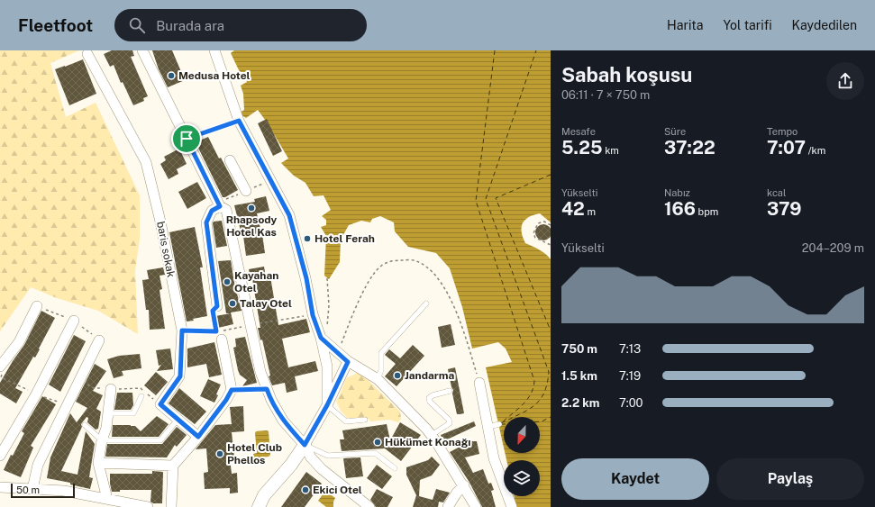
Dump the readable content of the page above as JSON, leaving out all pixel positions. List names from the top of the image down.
{
  "streets": {
    "street": ["baris sokak"]
  },
  "places": [
    "Medusa Hotel",
    "Rhapsody Hotel Kas",
    "Hotel Ferah",
    "Kayahan Otel",
    "Talay Otel",
    "Jandarma",
    "Hükümet Konağı",
    "Hotel Club Phellos",
    "Ekici Otel"
  ],
  "scale_bar": "50 m",
  "north": "bottom",
  "page": {
    "header": "Fleetfoot",
    "search": "Burada ara",
    "nav": ["Harita", "Yol tarifi", "Kaydedilen"],
    "heading": ["Sabah koşusu", "06:11 · 7 × 750 m"],
    "stats": [
      ["Mesafe", "5.25 km"],
      ["Süre", "37:22"],
      ["Tempo", "7:07 /km"],
      ["Yükselti", "42 m"],
      ["Nabız", "166 bpm"],
      ["kcal", "379"]
    ],
    "chart": ["Yükselti", "204–209 m"],
    "list": [
      {
        "name": "750 m",
        "note": "7:13"
      },
      {
        "name": "1.5 km",
        "note": "7:19"
      },
      {
        "name": "2.2 km",
        "note": "7:00"
      }
    ],
    "buttons": ["Kaydet", "Paylaş"],
    "scale": "50 m"
  }
}
